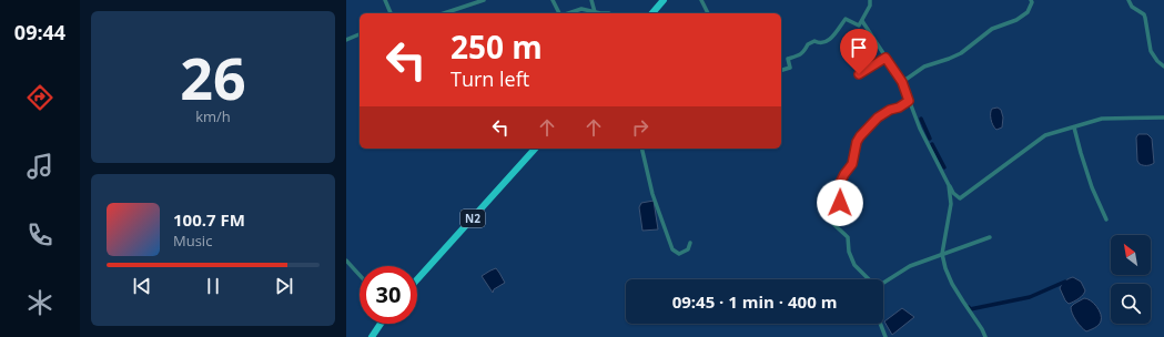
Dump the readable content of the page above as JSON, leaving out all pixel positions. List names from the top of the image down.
{
  "streets": {
    "highway": ["N2"]
  },
  "north": "top left",
  "page": {
    "tabs": "09:44",
    "tile": ["26", "km/h"],
    "turn": ["250 m", "Turn left"],
    "song": ["100.7 FM", "Music"],
    "limit": "30",
    "trip": "09:45 · 1 min · 400 m"
  }
}
